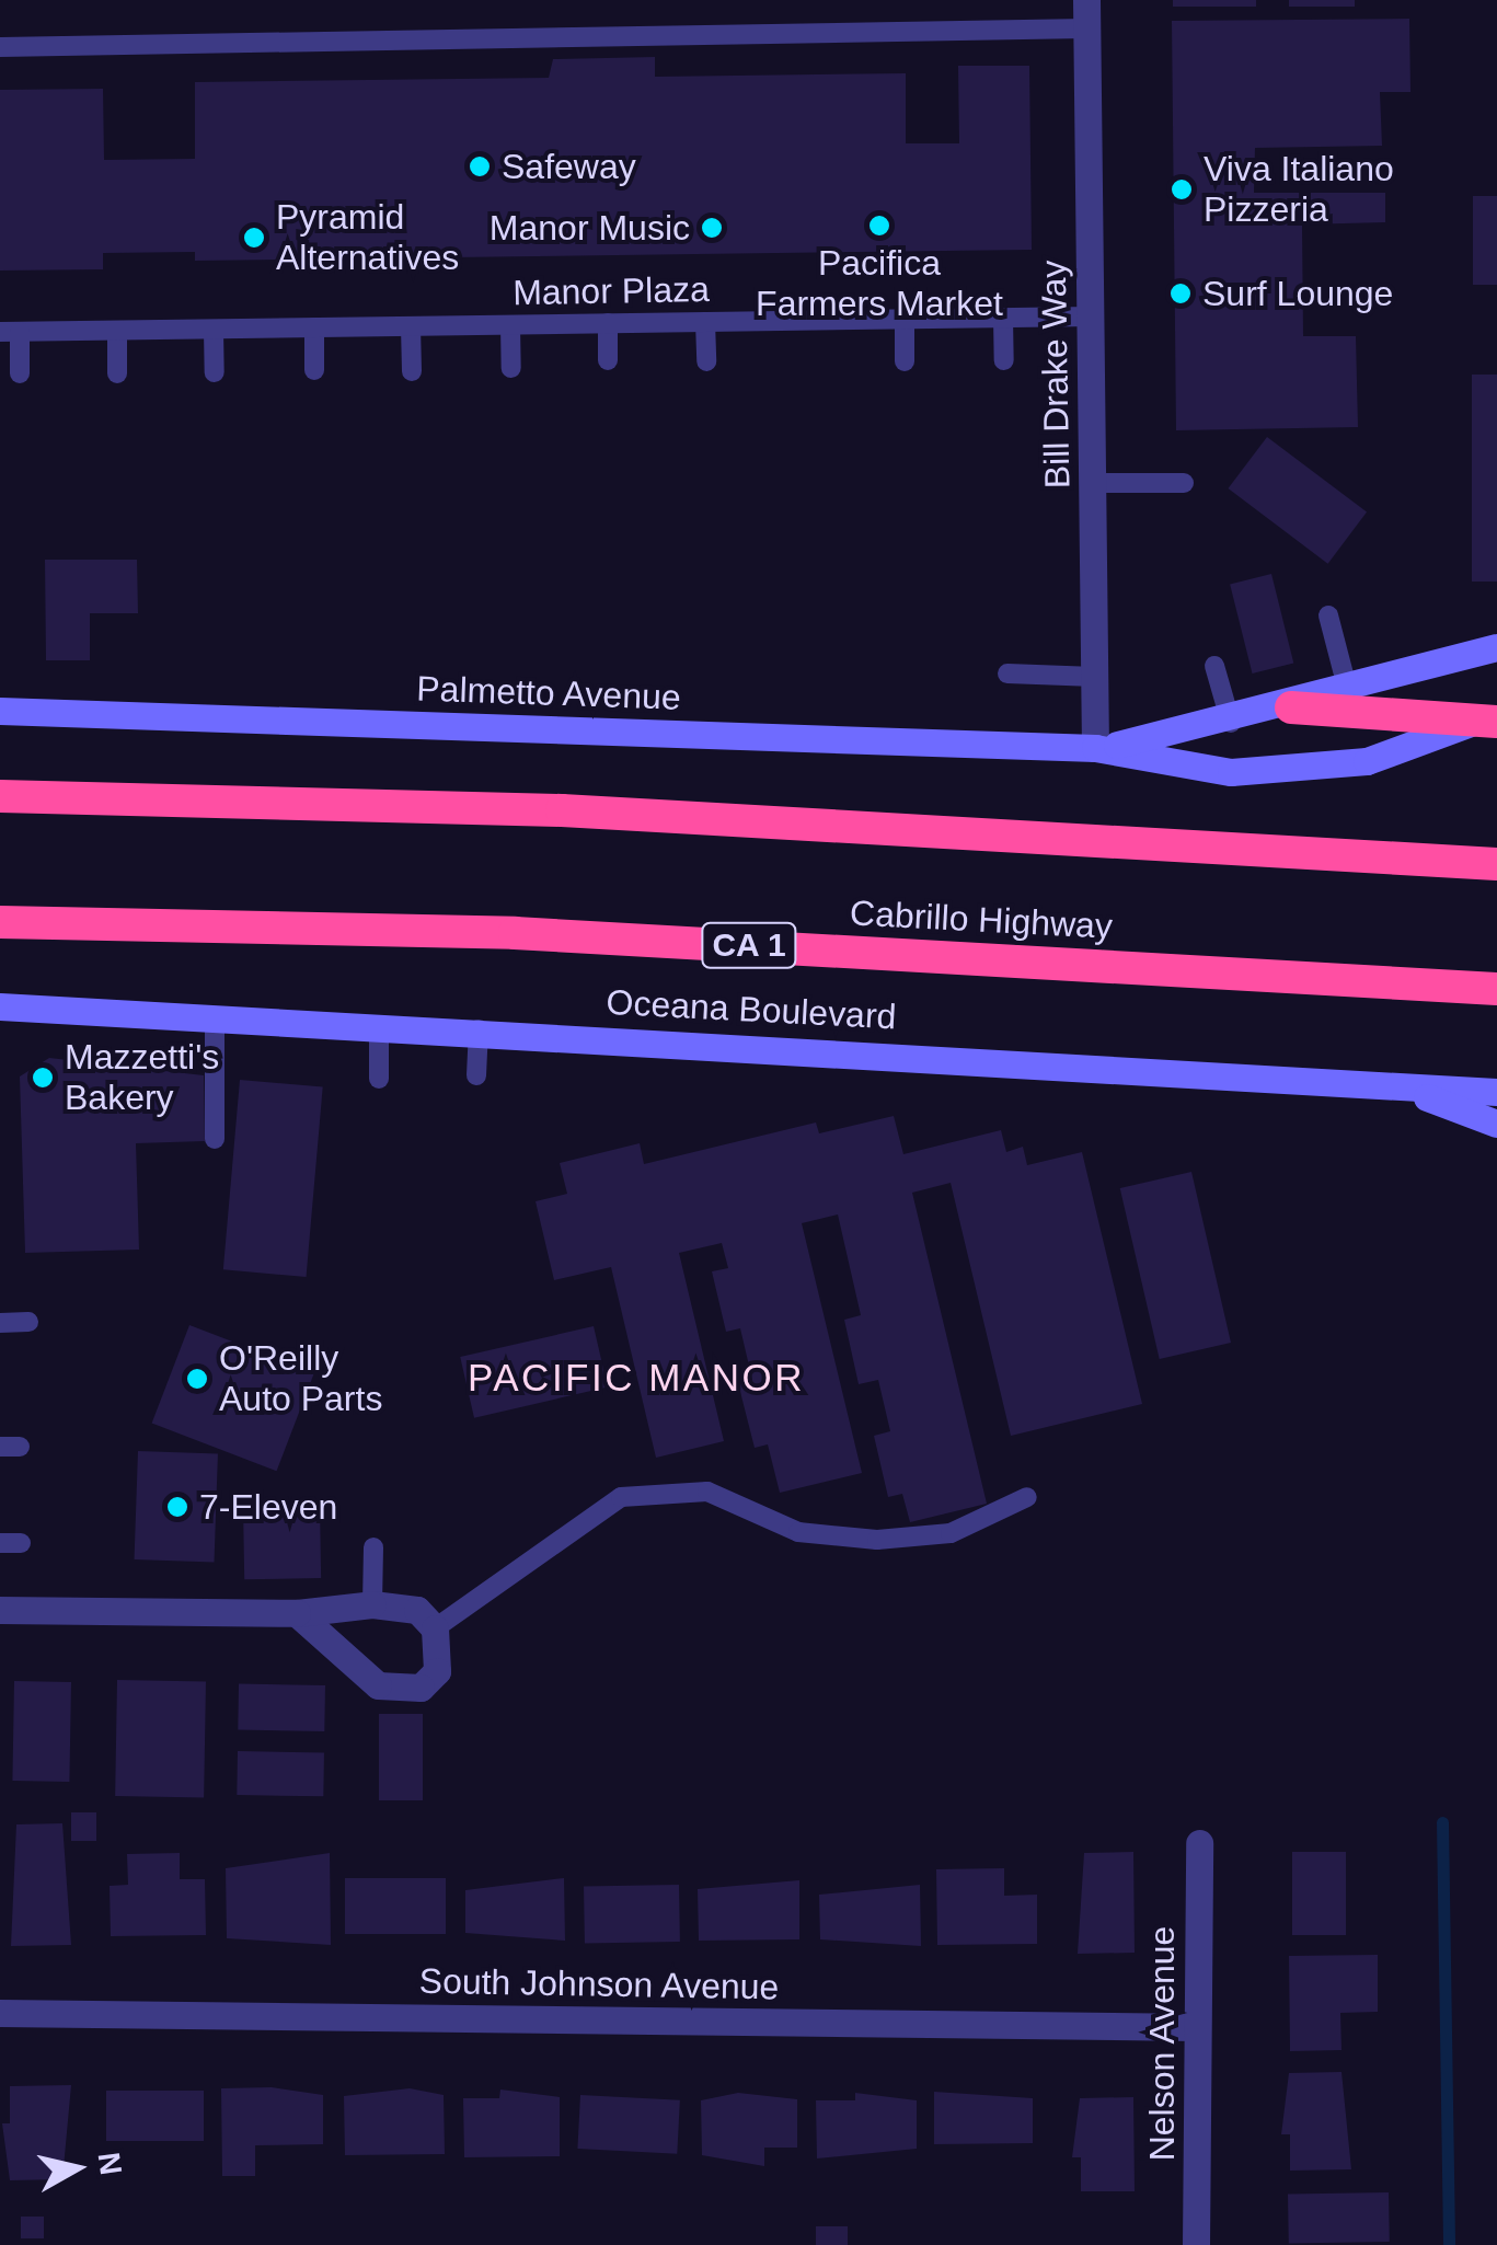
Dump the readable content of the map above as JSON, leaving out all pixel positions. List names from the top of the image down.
{
  "streets": {
    "highway": ["Cabrillo Highway", "CA 1"],
    "street": [
      "Bill Drake Way",
      "Palmetto Avenue",
      "Oceana Boulevard",
      "South Johnson Avenue",
      "Nelson Avenue"
    ],
    "lane": ["Manor Plaza"]
  },
  "crossings": [
    ["Manor Plaza", "Bill Drake Way"],
    ["Bill Drake Way", "Palmetto Avenue"],
    ["South Johnson Avenue", "Nelson Avenue"]
  ],
  "districts": ["PACIFIC MANOR"],
  "places": [
    "Safeway",
    "Viva Italiano Pizzeria",
    "Pacifica Farmers Market",
    "Manor Music",
    "Pyramid Alternatives",
    "Surf Lounge",
    "Mazzetti's Bakery",
    "O'Reilly Auto Parts",
    "7-Eleven"
  ],
  "north": "right"
}
